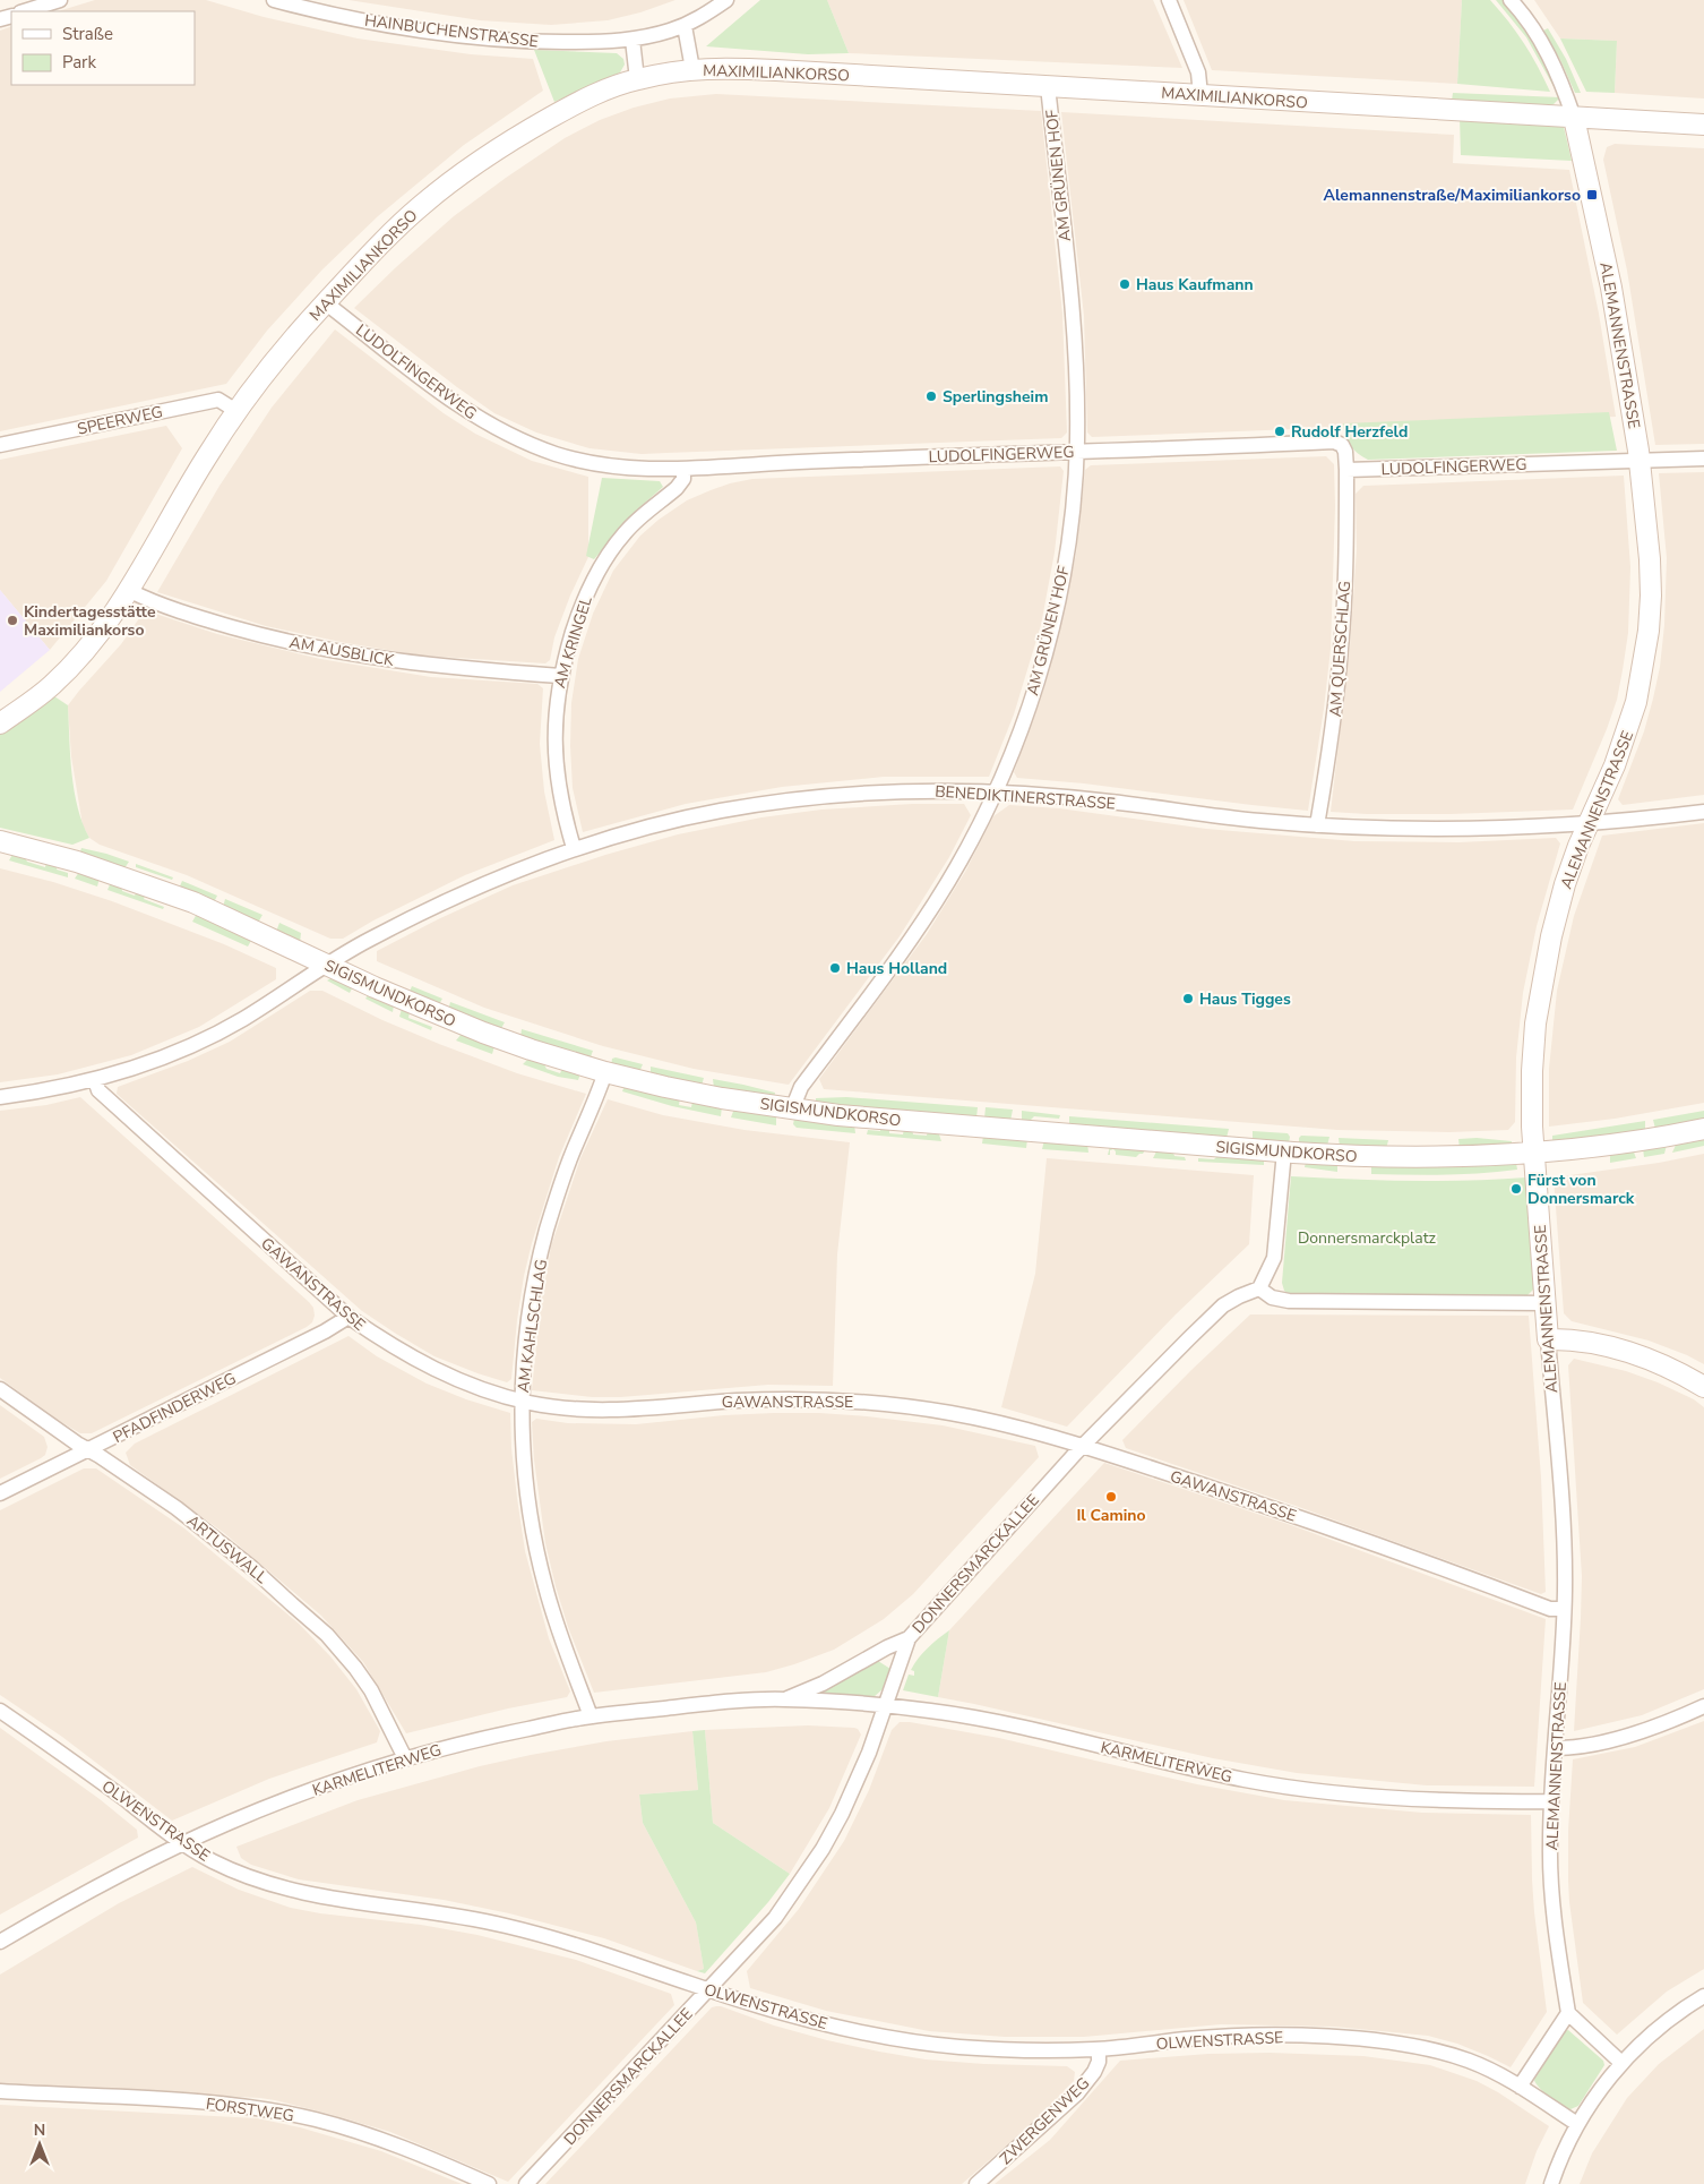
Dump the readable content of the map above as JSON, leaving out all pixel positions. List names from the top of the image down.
{
  "streets": {
    "street": [
      "HAINBUCHENSTRASSE",
      "MAXIMILIANKORSO",
      "AM GRÜNEN HOF",
      "ALEMANNENSTRASSE",
      "LUDOLFINGERWEG",
      "SPEERWEG",
      "AM KRINGEL",
      "AM QUERSCHLAG",
      "AM AUSBLICK",
      "BENEDIKTINERSTRASSE",
      "SIGISMUNDKORSO",
      "GAWANSTRASSE",
      "AM KAHLSCHLAG",
      "PFADFINDERWEG",
      "ARTUSWALL",
      "DONNERSMARCKALLEE",
      "KARMELITERWEG",
      "OLWENSTRASSE",
      "FORSTWEG",
      "ZWERGENWEG"
    ]
  },
  "crossings": [
    ["MAXIMILIANKORSO", "AM GRÜNEN HOF"],
    ["MAXIMILIANKORSO", "ALEMANNENSTRASSE"],
    ["MAXIMILIANKORSO", "LUDOLFINGERWEG"],
    ["MAXIMILIANKORSO", "SPEERWEG"],
    ["MAXIMILIANKORSO", "AM AUSBLICK"],
    ["AM GRÜNEN HOF", "LUDOLFINGERWEG"],
    ["AM GRÜNEN HOF", "BENEDIKTINERSTRASSE"],
    ["AM GRÜNEN HOF", "SIGISMUNDKORSO"],
    ["ALEMANNENSTRASSE", "LUDOLFINGERWEG"],
    ["ALEMANNENSTRASSE", "BENEDIKTINERSTRASSE"],
    ["ALEMANNENSTRASSE", "SIGISMUNDKORSO"],
    ["ALEMANNENSTRASSE", "GAWANSTRASSE"],
    ["ALEMANNENSTRASSE", "KARMELITERWEG"],
    ["LUDOLFINGERWEG", "AM KRINGEL"],
    ["LUDOLFINGERWEG", "AM QUERSCHLAG"],
    ["AM KRINGEL", "AM AUSBLICK"],
    ["AM KRINGEL", "BENEDIKTINERSTRASSE"],
    ["AM QUERSCHLAG", "BENEDIKTINERSTRASSE"],
    ["BENEDIKTINERSTRASSE", "SIGISMUNDKORSO"],
    ["BENEDIKTINERSTRASSE", "GAWANSTRASSE"],
    ["SIGISMUNDKORSO", "AM KAHLSCHLAG"],
    ["GAWANSTRASSE", "AM KAHLSCHLAG"],
    ["GAWANSTRASSE", "PFADFINDERWEG"],
    ["GAWANSTRASSE", "DONNERSMARCKALLEE"],
    ["AM KAHLSCHLAG", "KARMELITERWEG"],
    ["PFADFINDERWEG", "ARTUSWALL"],
    ["ARTUSWALL", "KARMELITERWEG"],
    ["DONNERSMARCKALLEE", "KARMELITERWEG"],
    ["DONNERSMARCKALLEE", "OLWENSTRASSE"],
    ["KARMELITERWEG", "OLWENSTRASSE"],
    ["OLWENSTRASSE", "ZWERGENWEG"]
  ],
  "parks": ["Donnersmarckplatz"],
  "places": {
    "transit": ["Alemannenstraße/Maximiliankorso"],
    "other": [
      "Haus Kaufmann",
      "Sperlingsheim",
      "Rudolf Herzfeld",
      "Kindertagesstätte Maximiliankorso",
      "Haus Holland",
      "Haus Tigges",
      "Fürst von Donnersmarck",
      "Il Camino"
    ]
  },
  "legend": ["Straße", "Park"],
  "north": "top"
}
